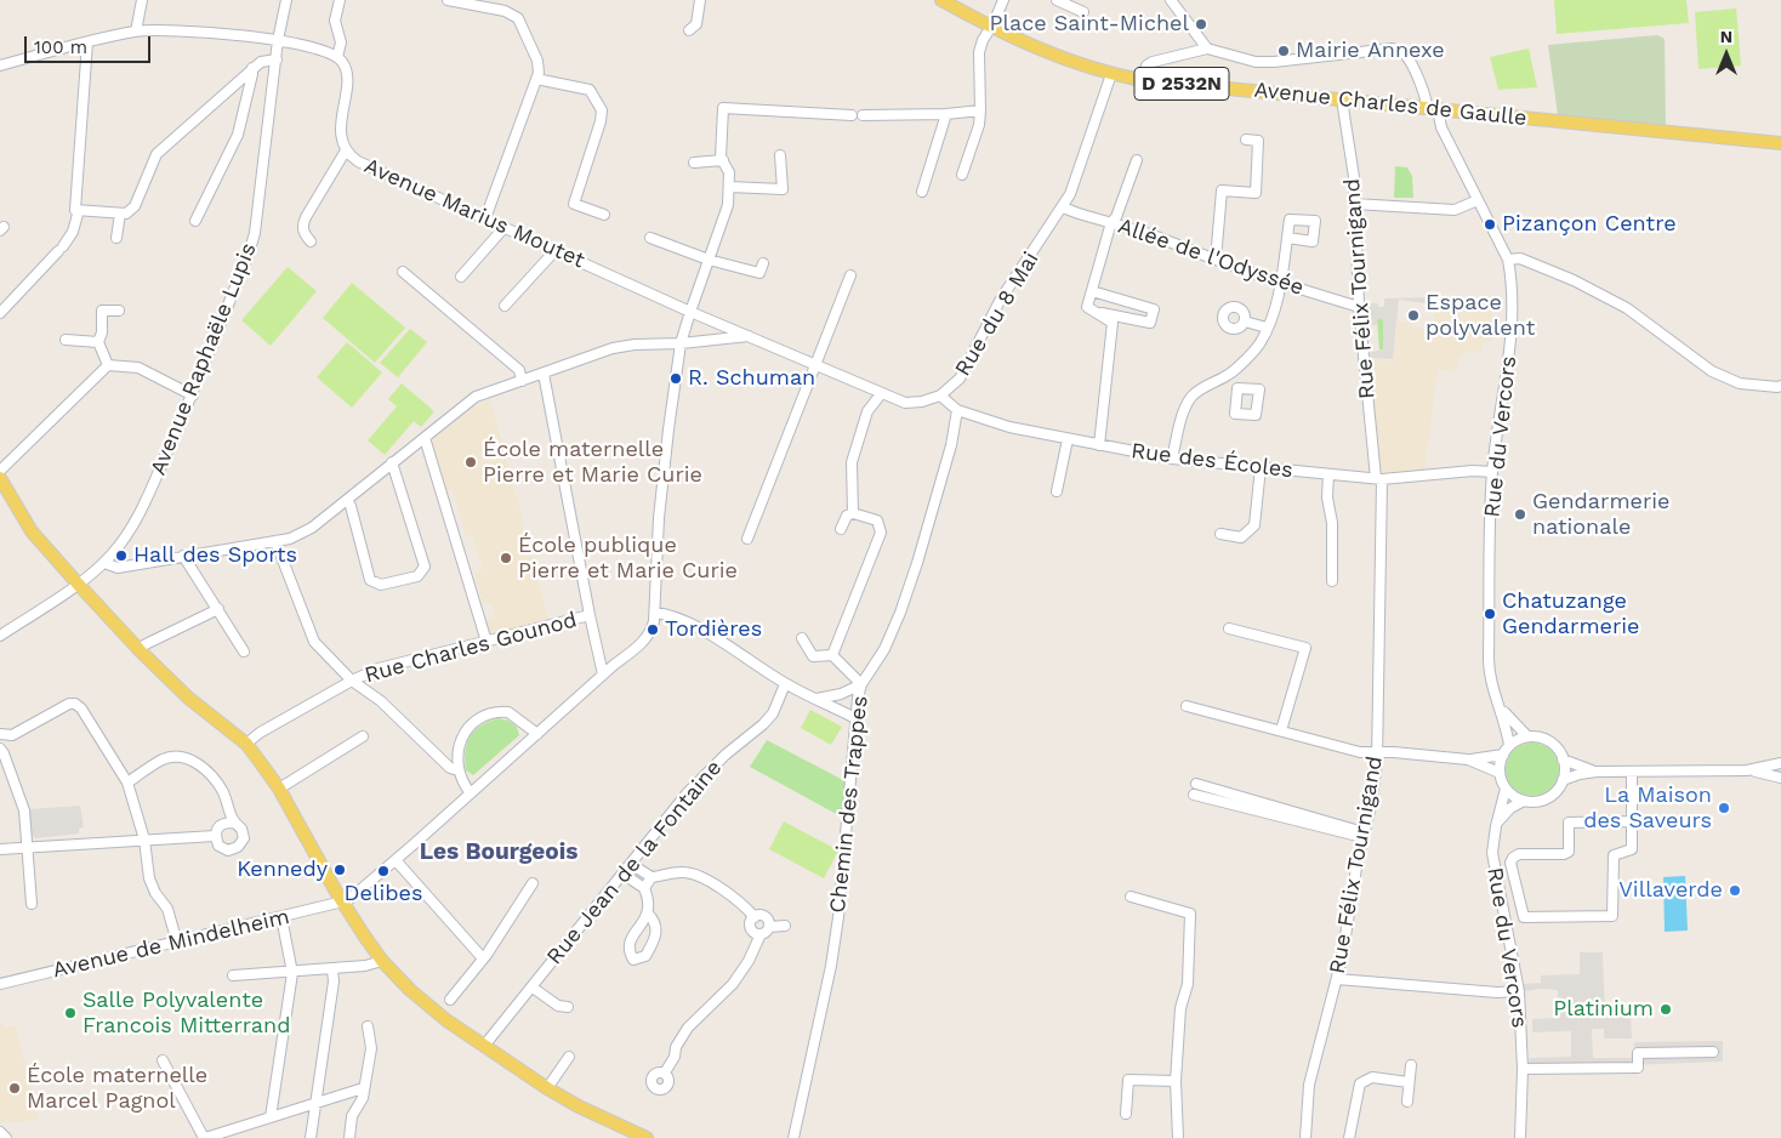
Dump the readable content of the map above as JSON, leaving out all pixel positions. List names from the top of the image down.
{
  "streets": {
    "main road": ["D 2532N", "Avenue Charles de Gaulle"],
    "street": [
      "Avenue Marius Moutet",
      "Allée de l'Odyssée",
      "Rue Félix Tournigand",
      "Rue du 8 Mai",
      "Avenue Raphaële Lupis",
      "Rue du Vercors",
      "Rue des Écoles",
      "Rue Charles Gounod",
      "Chemin des Trappes",
      "Rue Jean de la Fontaine",
      "Avenue de Mindelheim"
    ]
  },
  "crossings": [
    ["Avenue Charles de Gaulle", "Rue Félix Tournigand"],
    ["Avenue Charles de Gaulle", "Rue du 8 Mai"],
    ["Avenue Charles de Gaulle", "Rue du Vercors"],
    ["Avenue Marius Moutet", "Rue du 8 Mai"],
    ["Allée de l'Odyssée", "Rue Félix Tournigand"],
    ["Allée de l'Odyssée", "Rue du 8 Mai"],
    ["Rue Félix Tournigand", "Rue des Écoles"],
    ["Rue du 8 Mai", "Rue des Écoles"],
    ["Rue du Vercors", "Rue des Écoles"],
    ["Rue des Écoles", "Chemin des Trappes"]
  ],
  "districts": ["Les Bourgeois"],
  "places": [
    "Place Saint-Michel",
    "Mairie Annexe",
    "Pizançon Centre",
    "Espace polyvalent",
    "R. Schuman",
    "École maternelle Pierre et Marie Curie",
    "Gendarmerie nationale",
    "Hall des Sports",
    "École publique Pierre et Marie Curie",
    "Chatuzange Gendarmerie",
    "Tordières",
    "La Maison des Saveurs",
    "Kennedy",
    "Delibes",
    "Villaverde",
    "Platinium",
    "Salle Polyvalente Francois Mitterrand",
    "École maternelle Marcel Pagnol"
  ],
  "scale_bar": "100 m",
  "north": "top"
}
